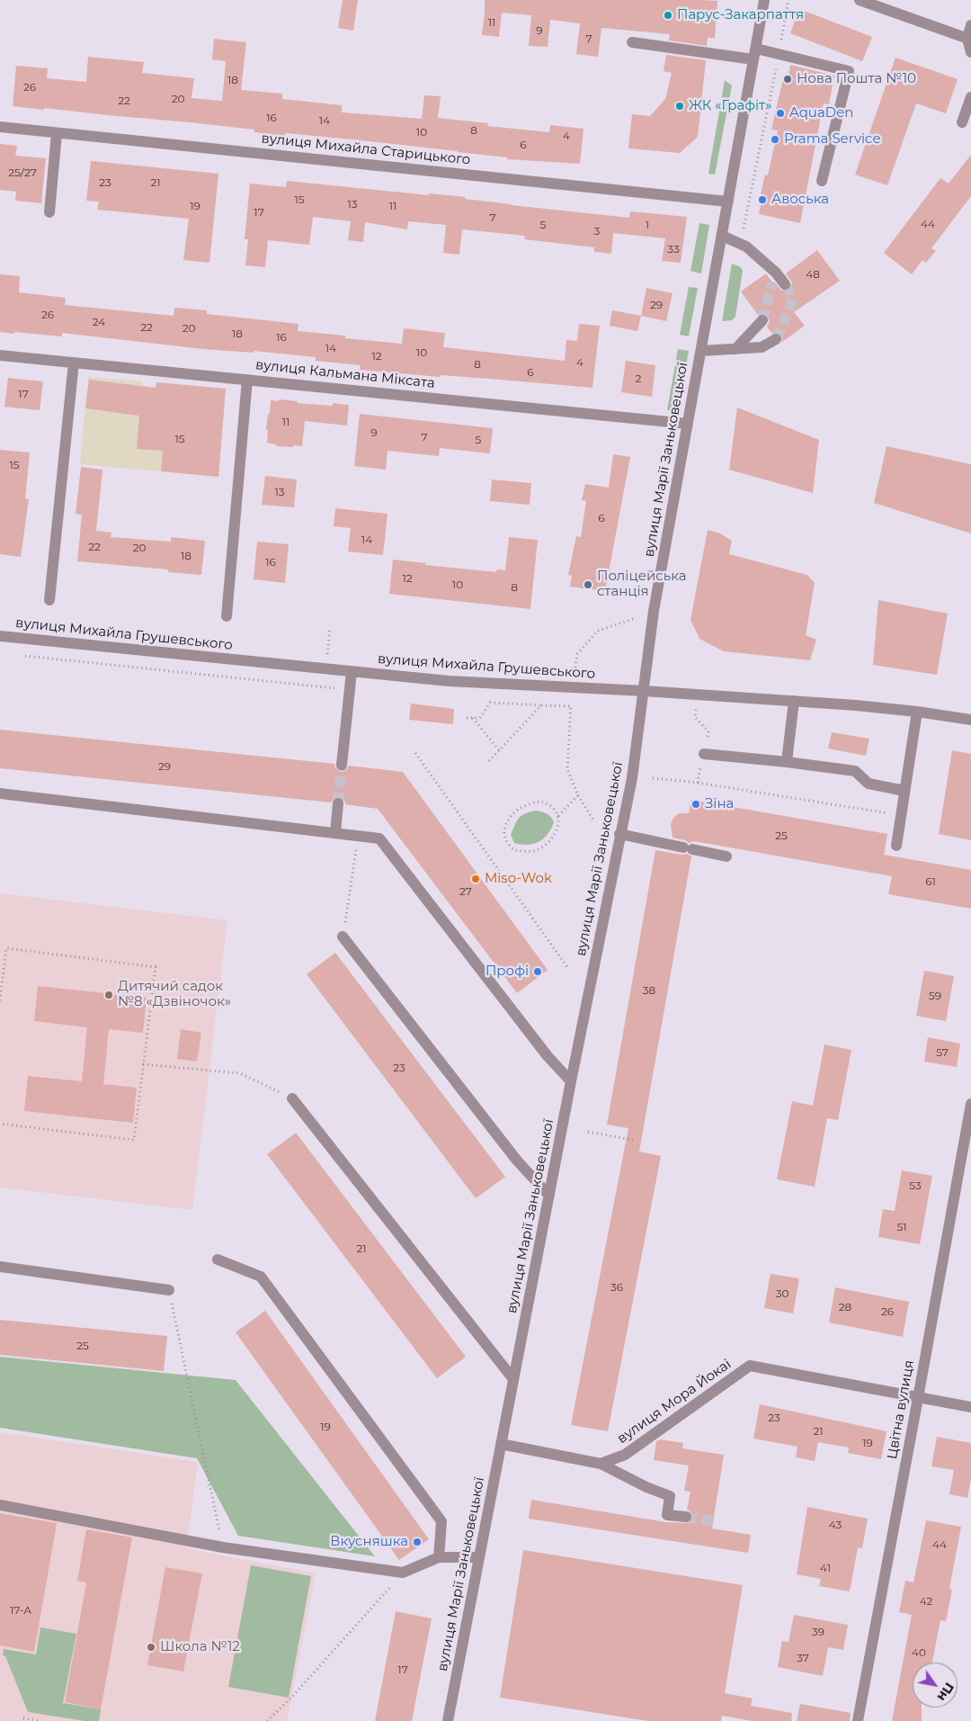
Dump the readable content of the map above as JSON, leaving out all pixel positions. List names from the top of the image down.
{
  "streets": {
    "street": [
      "вулиця Михайла Старицького",
      "вулиця Кальмана Міксата",
      "вулиця Марії Заньковецької",
      "вулиця Михайла Грушевського",
      "вулиця Мора Йокаі",
      "Цвітна вулиця"
    ]
  },
  "crossings": [
    ["вулиця Михайла Старицького", "вулиця Марії Заньковецької"],
    ["вулиця Кальмана Міксата", "вулиця Марії Заньковецької"],
    ["вулиця Марії Заньковецької", "вулиця Михайла Грушевського"],
    ["вулиця Мора Йокаі", "Цвітна вулиця"]
  ],
  "places": [
    "Парус-Закарпаття",
    "Нова Пошта №10",
    "ЖК «Графіт»",
    "AquaDen",
    "Prama Service",
    "Авоська",
    "Поліцейська станція",
    "Зіна",
    "Miso-Wok",
    "Профі",
    "Дитячий садок №8 «Дзвіночок»",
    "Вкусняшка",
    "Школа №12"
  ],
  "house_numbers": [
    "11",
    "9",
    "7",
    "18",
    "26",
    "20",
    "22",
    "16",
    "14",
    "8",
    "10",
    "4",
    "6",
    "25/27",
    "23",
    "21",
    "15",
    "13",
    "19",
    "11",
    "17",
    "7",
    "44",
    "5",
    "1",
    "3",
    "33",
    "48",
    "29",
    "26",
    "24",
    "22",
    "20",
    "18",
    "16",
    "14",
    "10",
    "12",
    "4",
    "8",
    "6",
    "2",
    "17",
    "11",
    "9",
    "7",
    "15",
    "5",
    "15",
    "13",
    "6",
    "14",
    "22",
    "20",
    "18",
    "16",
    "12",
    "10",
    "8",
    "29",
    "25",
    "61",
    "27",
    "38",
    "59",
    "57",
    "23",
    "53",
    "51",
    "21",
    "36",
    "30",
    "28",
    "26",
    "25",
    "23",
    "19",
    "21",
    "19",
    "43",
    "44",
    "41",
    "42",
    "17-А",
    "39",
    "40",
    "37",
    "17"
  ],
  "north": "bottom right"
}
